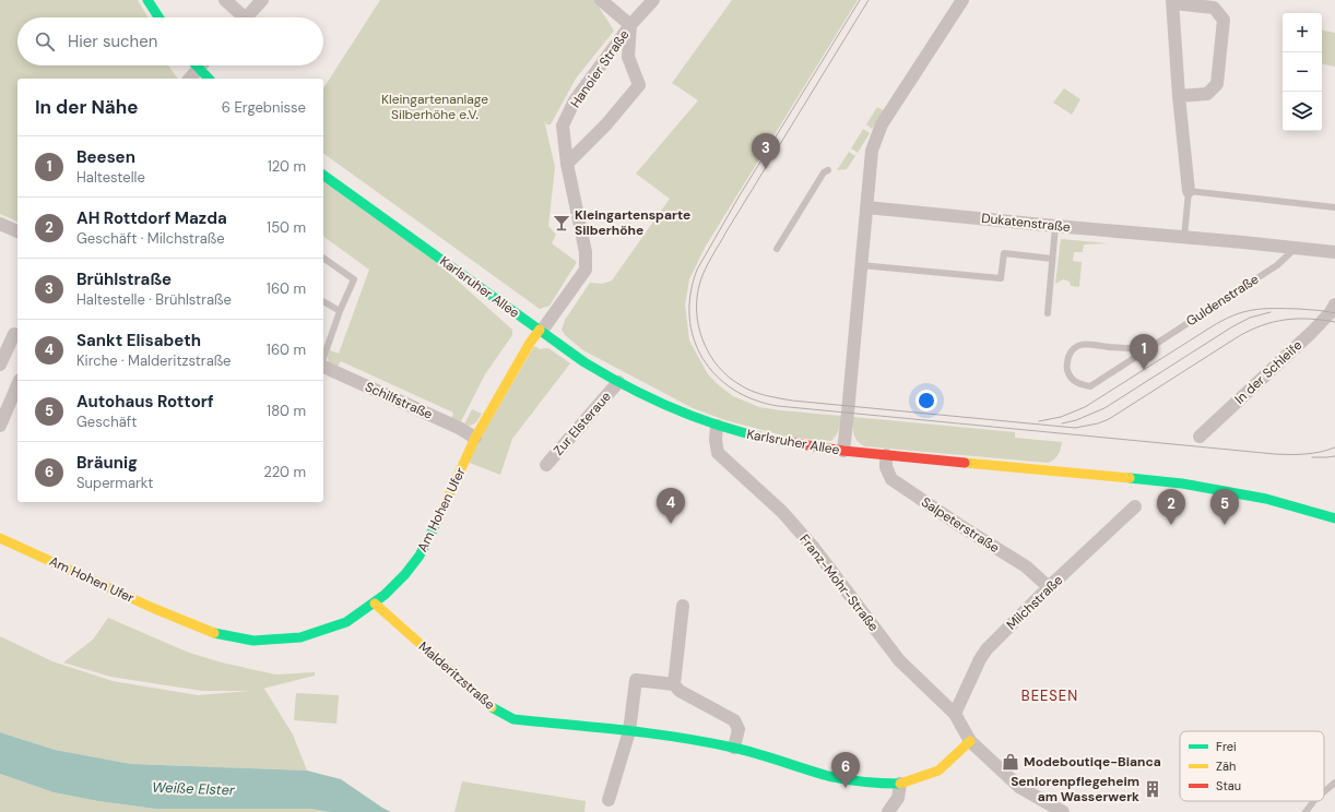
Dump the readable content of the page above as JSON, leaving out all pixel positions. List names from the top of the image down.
{
  "streets": {
    "street": [
      "Hanoier Straße",
      "Dukatenstraße",
      "Karlsruher Allee",
      "In der Schleife",
      "Schilfstraße",
      "Zur Elsteraue",
      "Am Hohen Ufer",
      "Salpeterstraße",
      "Franz-Mohr-Straße",
      "Milchstraße",
      "Malderitzstraße"
    ],
    "lane": ["Guldenstraße"]
  },
  "crossings": [
    ["Hanoier Straße", "Karlsruher Allee"],
    ["Hanoier Straße", "Am Hohen Ufer"],
    ["Karlsruher Allee", "Zur Elsteraue"],
    ["Karlsruher Allee", "Am Hohen Ufer"],
    ["Karlsruher Allee", "Salpeterstraße"],
    ["Karlsruher Allee", "Franz-Mohr-Straße"],
    ["Schilfstraße", "Am Hohen Ufer"],
    ["Am Hohen Ufer", "Malderitzstraße"],
    ["Salpeterstraße", "Milchstraße"],
    ["Franz-Mohr-Straße", "Milchstraße"],
    ["Franz-Mohr-Straße", "Malderitzstraße"]
  ],
  "districts": ["BEESEN"],
  "water": ["Weiße Elster"],
  "parks": ["Kleingartenanlage Silberhöhe e.V."],
  "places": {
    "bar": ["Kleingartensparte Silberhöhe"],
    "shop": ["Modeboutiqe-Bianca"],
    "building": ["Seniorenpflegeheim am Wasserwerk"]
  },
  "legend": ["Frei", "Zäh", "Stau"],
  "page": {
    "map_buttons": ["+", "−"],
    "search": "Hier suchen",
    "heading": ["In der Nähe", "6 Ergebnisse"],
    "pins": [
      "3",
      "1",
      "4",
      "2",
      "5",
      "6"
    ],
    "list": [
      {
        "mark": "1",
        "name": "Beesen",
        "note": "Haltestelle",
        "value": "120 m"
      },
      {
        "mark": "2",
        "name": "AH Rottdorf Mazda",
        "note": "Geschäft · Milchstraße",
        "value": "150 m"
      },
      {
        "mark": "3",
        "name": "Brühlstraße",
        "note": "Haltestelle · Brühlstraße",
        "value": "160 m"
      },
      {
        "mark": "4",
        "name": "Sankt Elisabeth",
        "note": "Kirche · Malderitzstraße",
        "value": "160 m"
      },
      {
        "mark": "5",
        "name": "Autohaus Rottorf",
        "note": "Geschäft",
        "value": "180 m"
      },
      {
        "mark": "6",
        "name": "Bräunig",
        "note": "Supermarkt",
        "value": "220 m"
      }
    ]
  }
}
